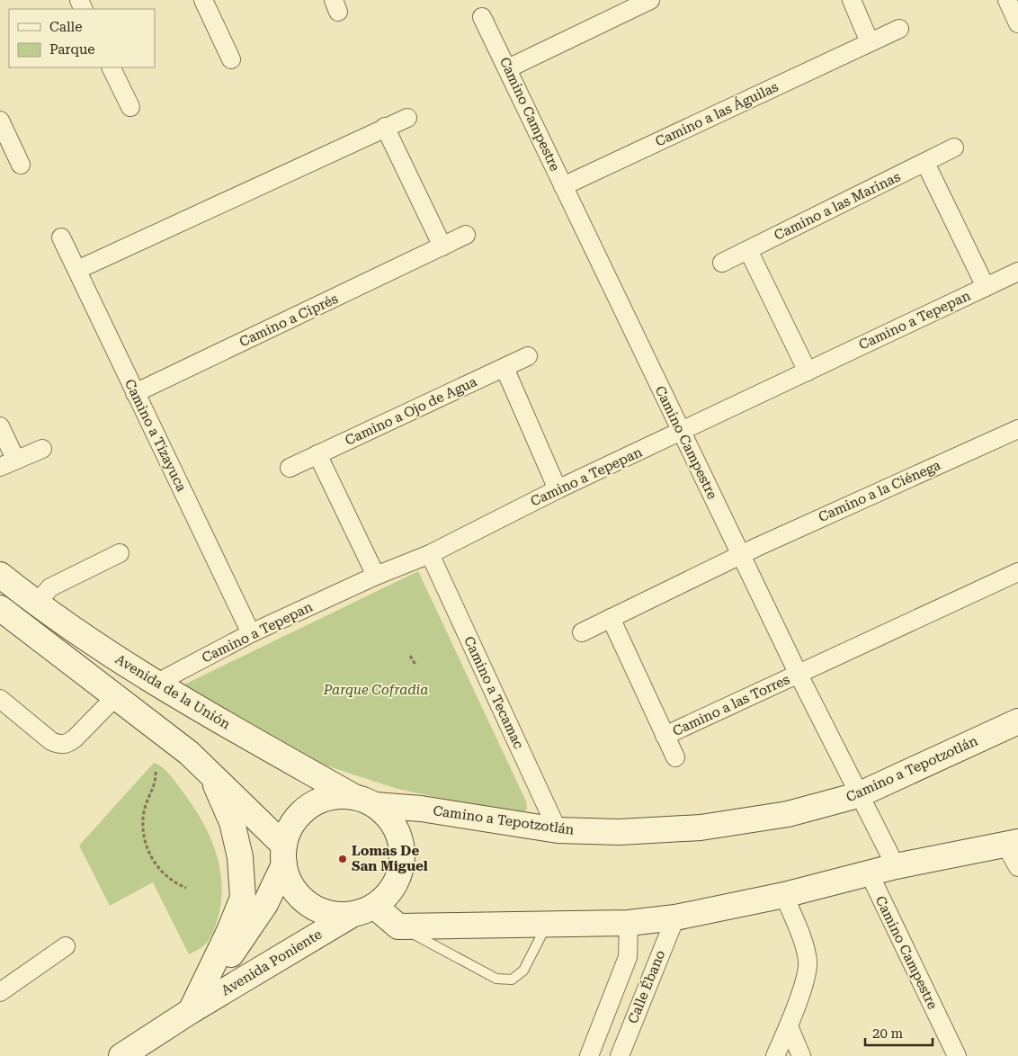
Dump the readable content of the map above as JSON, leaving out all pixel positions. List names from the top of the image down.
{
  "streets": {
    "main road": ["Avenida de la Unión", "Camino a Tepotzotlán", "Avenida Poniente"],
    "street": [
      "Camino Campestre",
      "Camino a las Águilas",
      "Camino a las Marinas",
      "Camino a Ciprés",
      "Camino a Tepepan",
      "Camino a Ojo de Agua",
      "Camino a Tizayuca",
      "Camino a la Ciénega",
      "Camino a Tecamac",
      "Camino a las Torres",
      "Calle Ébano"
    ]
  },
  "crossings": [
    ["Camino Campestre", "Camino a las Águilas"],
    ["Camino Campestre", "Camino a Tepepan"],
    ["Camino Campestre", "Camino a la Ciénega"],
    ["Camino Campestre", "Camino a las Torres"],
    ["Camino Campestre", "Camino a Tepotzotlán"],
    ["Camino a Ciprés", "Camino a Tizayuca"],
    ["Camino a Tepepan", "Camino a Tizayuca"],
    ["Camino a Tepepan", "Avenida de la Unión"],
    ["Camino a Tepepan", "Camino a Tecamac"],
    ["Avenida de la Unión", "Camino a Tepotzotlán"],
    ["Avenida de la Unión", "Avenida Poniente"],
    ["Camino a Tecamac", "Camino a Tepotzotlán"],
    ["Camino a Tepotzotlán", "Avenida Poniente"]
  ],
  "parks": ["Parque Cofradia"],
  "places": ["Lomas De San Miguel"],
  "legend": ["Calle", "Parque"],
  "scale_bar": "20 m"
}
